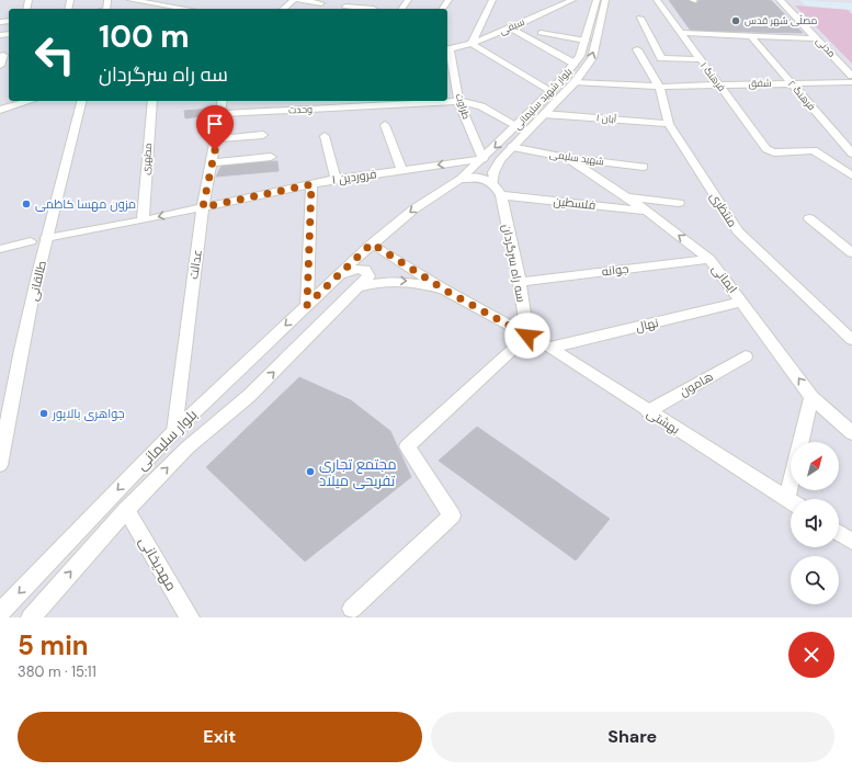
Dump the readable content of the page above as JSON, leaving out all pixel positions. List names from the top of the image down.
{
  "streets": {
    "street": [
      "سیفی",
      "مدنی",
      "فرهنگ ۱",
      "شفق",
      "فرهنگ ۲",
      "بلوار شهید سلیمانی",
      "طراوت",
      "وحدت",
      "آبان ۱",
      "شهید سلیمی",
      "مطهری",
      "فروردین ۱",
      "فلسطین",
      "منتظری",
      "سه راه سرگردان",
      "عدالت",
      "جوانه",
      "ایمانی",
      "طالقانی",
      "نهال",
      "هامون",
      "بهشتی",
      "بلوار سلیمانی",
      "مهدیخانی"
    ]
  },
  "crossings": [
    ["سیفی", "طراوت"],
    ["فرهنگ ۱", "شفق"],
    ["شفق", "فرهنگ ۲"],
    ["شفق", "بلوار شهید سلیمانی"],
    ["شفق", "منتظری"],
    ["بلوار شهید سلیمانی", "طراوت"],
    ["بلوار شهید سلیمانی", "وحدت"],
    ["بلوار شهید سلیمانی", "آبان ۱"],
    ["بلوار شهید سلیمانی", "شهید سلیمی"],
    ["بلوار شهید سلیمانی", "فروردین ۱"],
    ["بلوار شهید سلیمانی", "سه راه سرگردان"],
    ["طراوت", "وحدت"],
    ["طراوت", "فروردین ۱"],
    ["وحدت", "عدالت"],
    ["آبان ۱", "منتظری"],
    ["شهید سلیمی", "ایمانی"],
    ["مطهری", "فروردین ۱"],
    ["فروردین ۱", "عدالت"],
    ["فروردین ۱", "طالقانی"],
    ["فلسطین", "سه راه سرگردان"],
    ["فلسطین", "ایمانی"],
    ["سه راه سرگردان", "جوانه"],
    ["سه راه سرگردان", "بهشتی"],
    ["عدالت", "بلوار سلیمانی"],
    ["جوانه", "ایمانی"],
    ["ایمانی", "نهال"],
    ["نهال", "بهشتی"],
    ["هامون", "بهشتی"],
    ["بلوار سلیمانی", "مهدیخانی"]
  ],
  "one_way": ["ایمانی"],
  "places": [
    "مصلّی شهر قدس",
    "مزون مهسا کاظمی",
    "جواهری بالاپور",
    "مجتمع تجاری تفریحی میلاد"
  ],
  "north": "top right",
  "page": {
    "turn": ["100 m", "سه راه سرگردان"],
    "heading": ["5 min", "380 m · 15:11"],
    "buttons": ["Exit", "Share"]
  }
}
